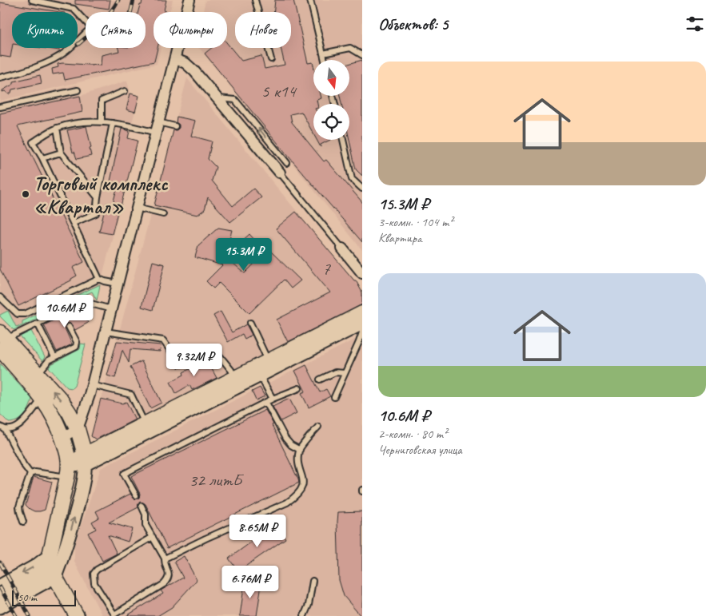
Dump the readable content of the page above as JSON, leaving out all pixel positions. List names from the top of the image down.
{
  "places": ["Торговый комплекс «Квартал»"],
  "house_numbers": ["5 к14", "7", "32 литБ"],
  "scale_bar": "50 m",
  "north": "bottom",
  "page": {
    "heading": "Объектов: 5",
    "chip": [
      "Купить",
      "Снять",
      "Фильтры",
      "Новое"
    ],
    "list": [
      {
        "name": "15.3M ₽",
        "note": "3-комн. · 104 m² · Квартира"
      },
      {
        "name": "10.6M ₽",
        "note": "2-комн. · 80 m² · Черниговская улица"
      }
    ],
    "price": [
      "15.3M ₽",
      "10.6M ₽",
      "9.32M ₽",
      "8.65M ₽",
      "6.76M ₽"
    ],
    "scale": "50 m"
  }
}
